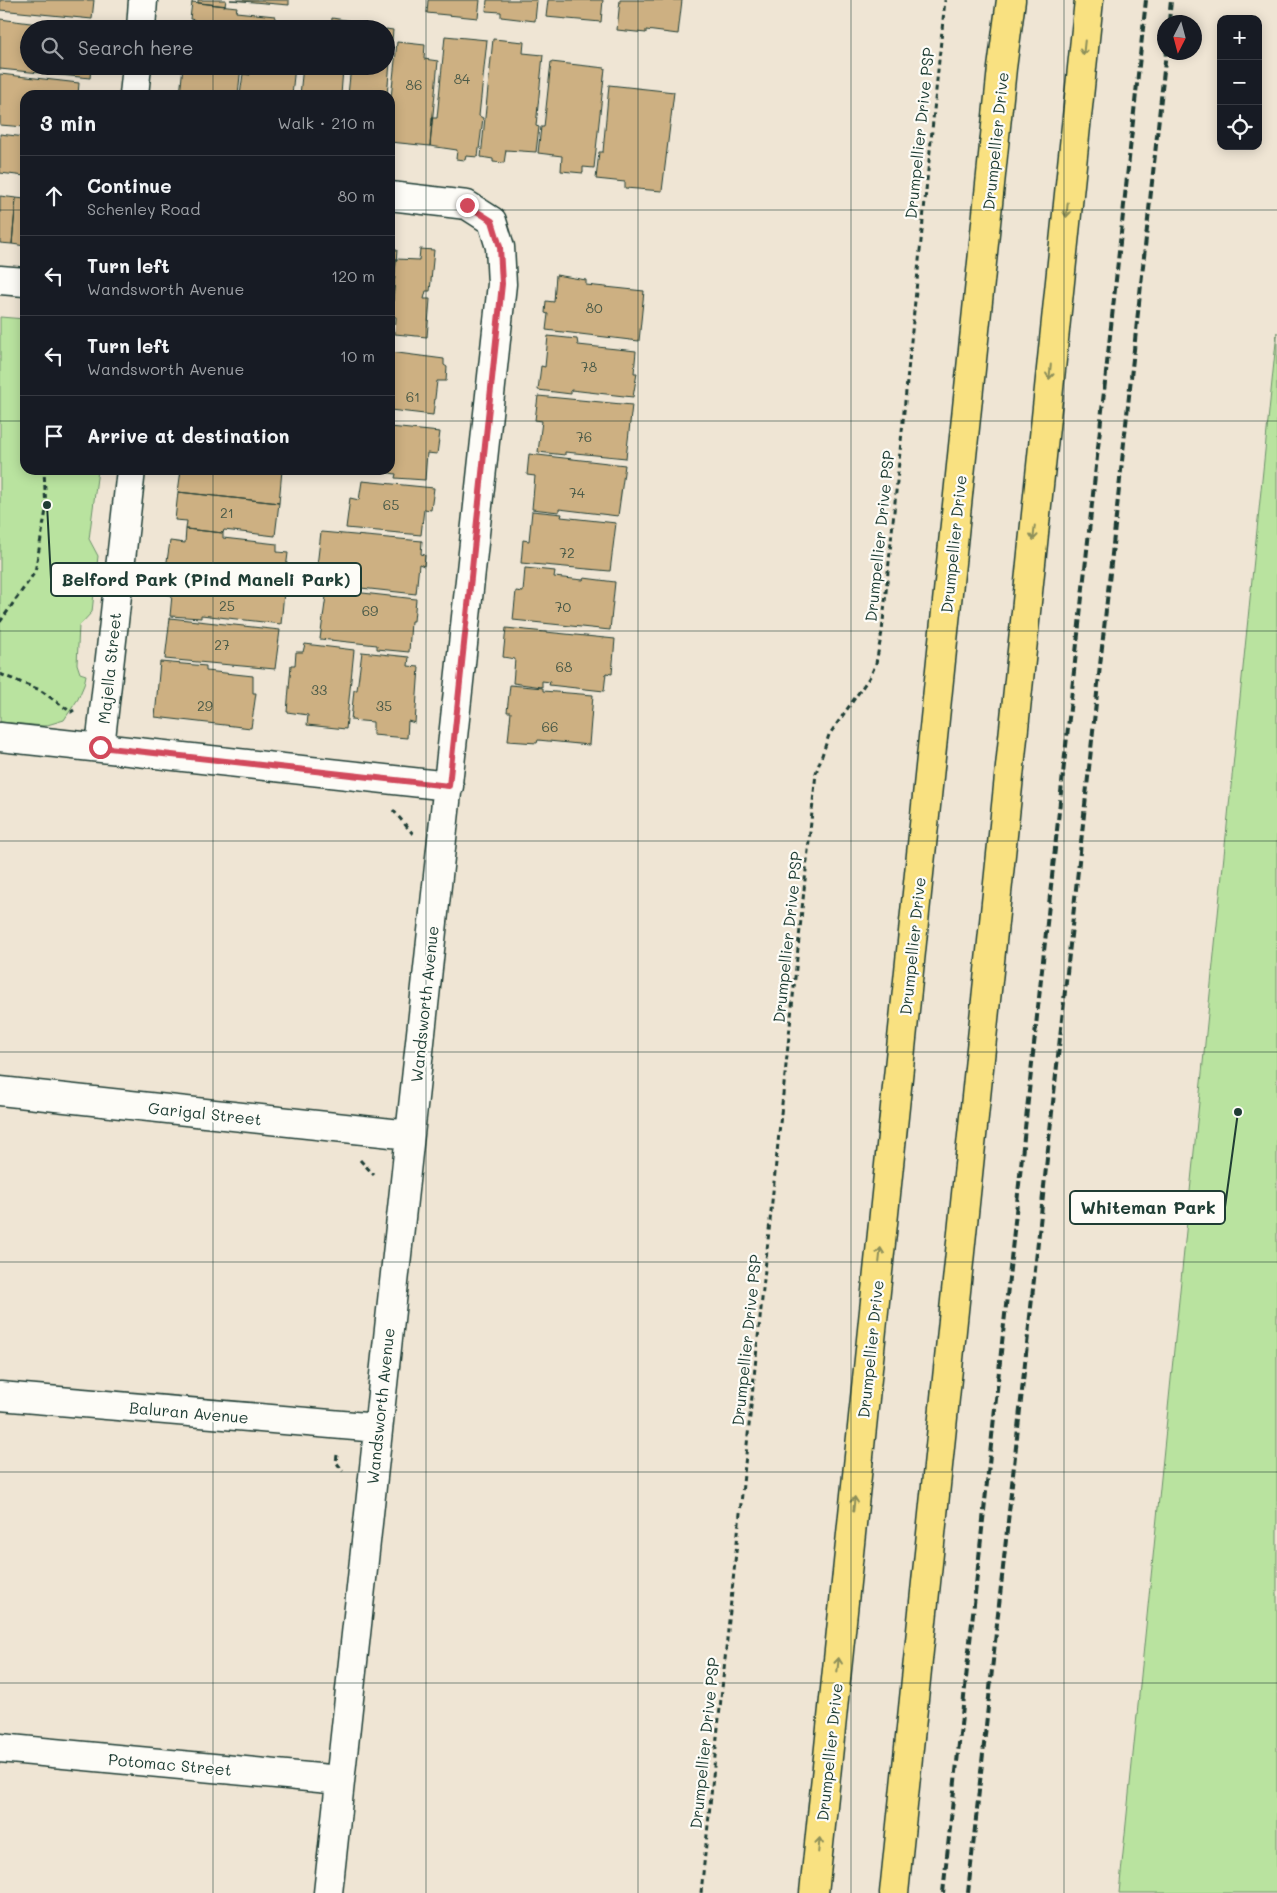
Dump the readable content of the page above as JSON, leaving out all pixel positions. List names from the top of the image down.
{
  "streets": {
    "main road": ["Drumpellier Drive"],
    "street": [
      "Majella Street",
      "Wandsworth Avenue",
      "Garigal Street",
      "Baluran Avenue",
      "Potomac Street"
    ],
    "path": ["Drumpellier Drive PSP"]
  },
  "crossings": [
    ["Wandsworth Avenue", "Garigal Street"],
    ["Wandsworth Avenue", "Baluran Avenue"],
    ["Wandsworth Avenue", "Potomac Street"]
  ],
  "places": ["Belford Park (Pind Maneli Park)", "Whiteman Park"],
  "house_numbers": [
    "84",
    "86",
    "80",
    "78",
    "61",
    "76",
    "74",
    "65",
    "21",
    "72",
    "25",
    "70",
    "69",
    "27",
    "68",
    "33",
    "29",
    "35",
    "66"
  ],
  "north": "bottom",
  "page": {
    "map_buttons": ["+", "−"],
    "search": "Search here",
    "heading": ["3 min", "Walk · 210 m"],
    "list": [
      ["Continue", "Schenley Road", "80 m"],
      ["Turn left", "Wandsworth Avenue", "120 m"],
      ["Turn left", "Wandsworth Avenue", "10 m"],
      "Arrive at destination"
    ]
  }
}
